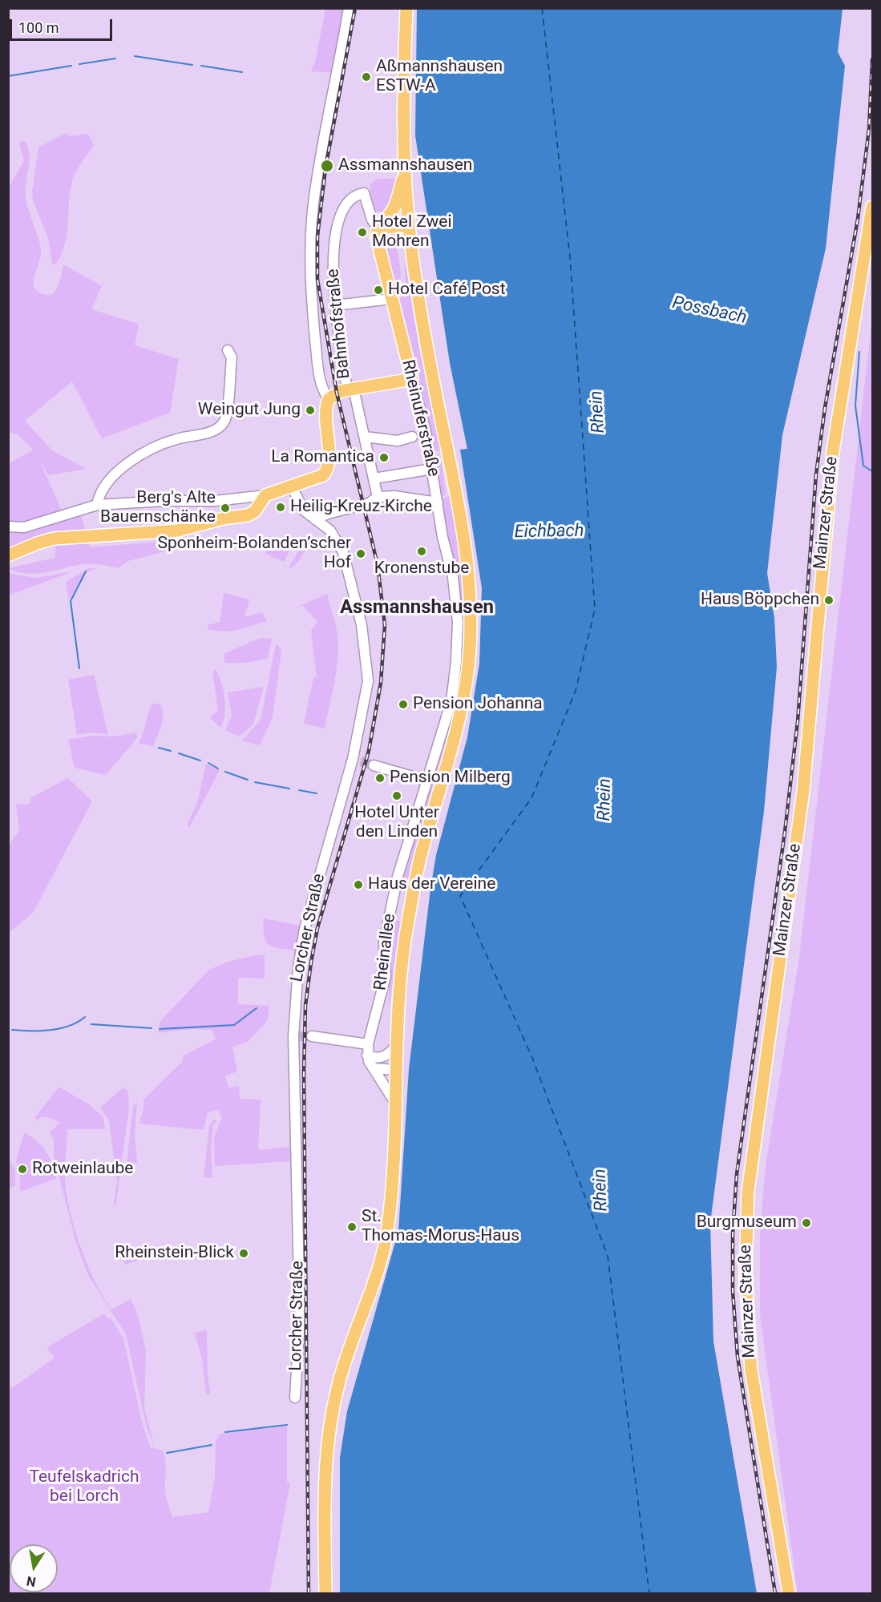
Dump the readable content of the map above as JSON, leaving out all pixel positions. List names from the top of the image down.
{
  "streets": {
    "main road": ["Rheinuferstraße", "Mainzer Straße"],
    "street": ["Bahnhofstraße", "Lorcher Straße", "Rheinallee"]
  },
  "crossings": [
    ["Bahnhofstraße", "Rheinuferstraße"],
    ["Rheinuferstraße", "Rheinallee"]
  ],
  "districts": ["Assmannshausen"],
  "water": ["Possbach", "Rhein", "Eichbach"],
  "parks": ["Teufelskadrich bei Lorch"],
  "places": [
    "Aßmannshausen ESTW-A",
    "Assmannshausen",
    "Hotel Zwei Mohren",
    "Hotel Café Post",
    "Weingut Jung",
    "La Romantica",
    "Heilig-Kreuz-Kirche",
    "Berg's Alte Bauernschänke",
    "Kronenstube",
    "Sponheim-Bolanden’scher Hof",
    "Haus Böppchen",
    "Pension Johanna",
    "Pension Milberg",
    "Hotel Unter den Linden",
    "Haus der Vereine",
    "Rotweinlaube",
    "Burgmuseum",
    "St. Thomas-Morus-Haus",
    "Rheinstein-Blick"
  ],
  "scale_bar": "100 m",
  "north": "bottom"
}
